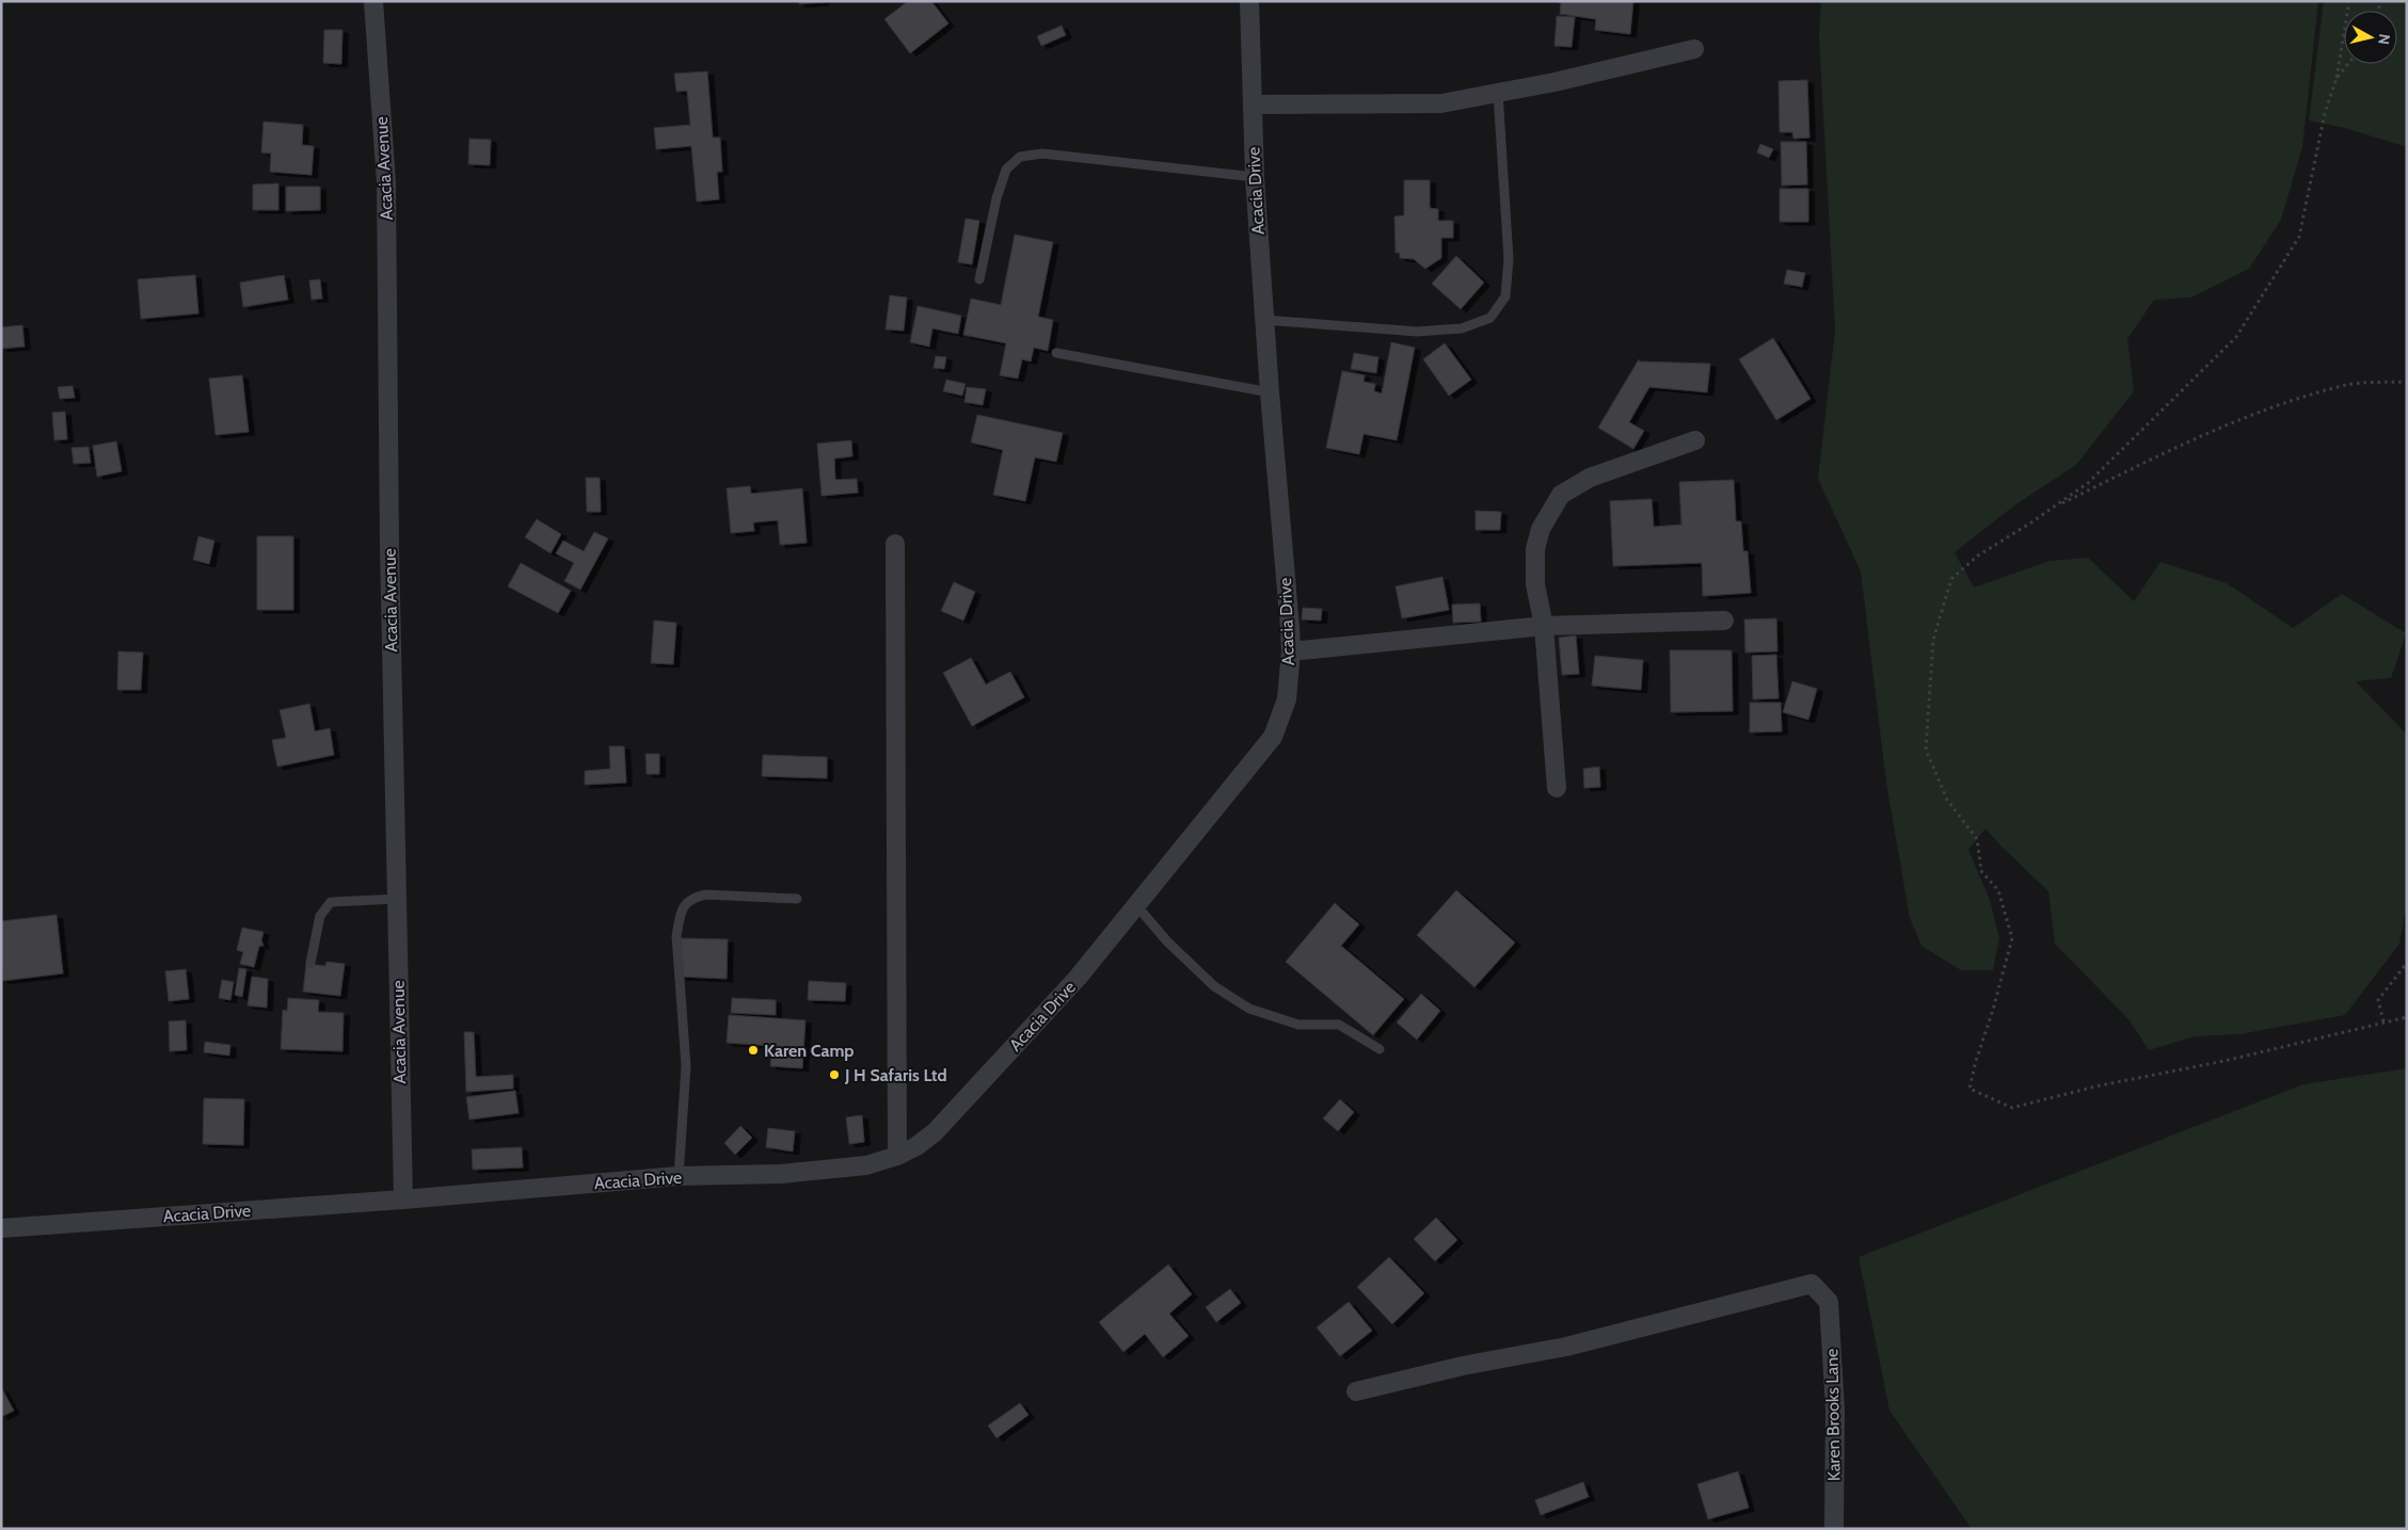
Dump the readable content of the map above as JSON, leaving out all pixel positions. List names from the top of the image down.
{
  "streets": {
    "street": ["Acacia Avenue", "Acacia Drive", "Karen Brooks Lane"]
  },
  "crossings": [
    ["Acacia Avenue", "Acacia Drive"]
  ],
  "places": ["Karen Camp", "J H Safaris Ltd"],
  "north": "right"
}
